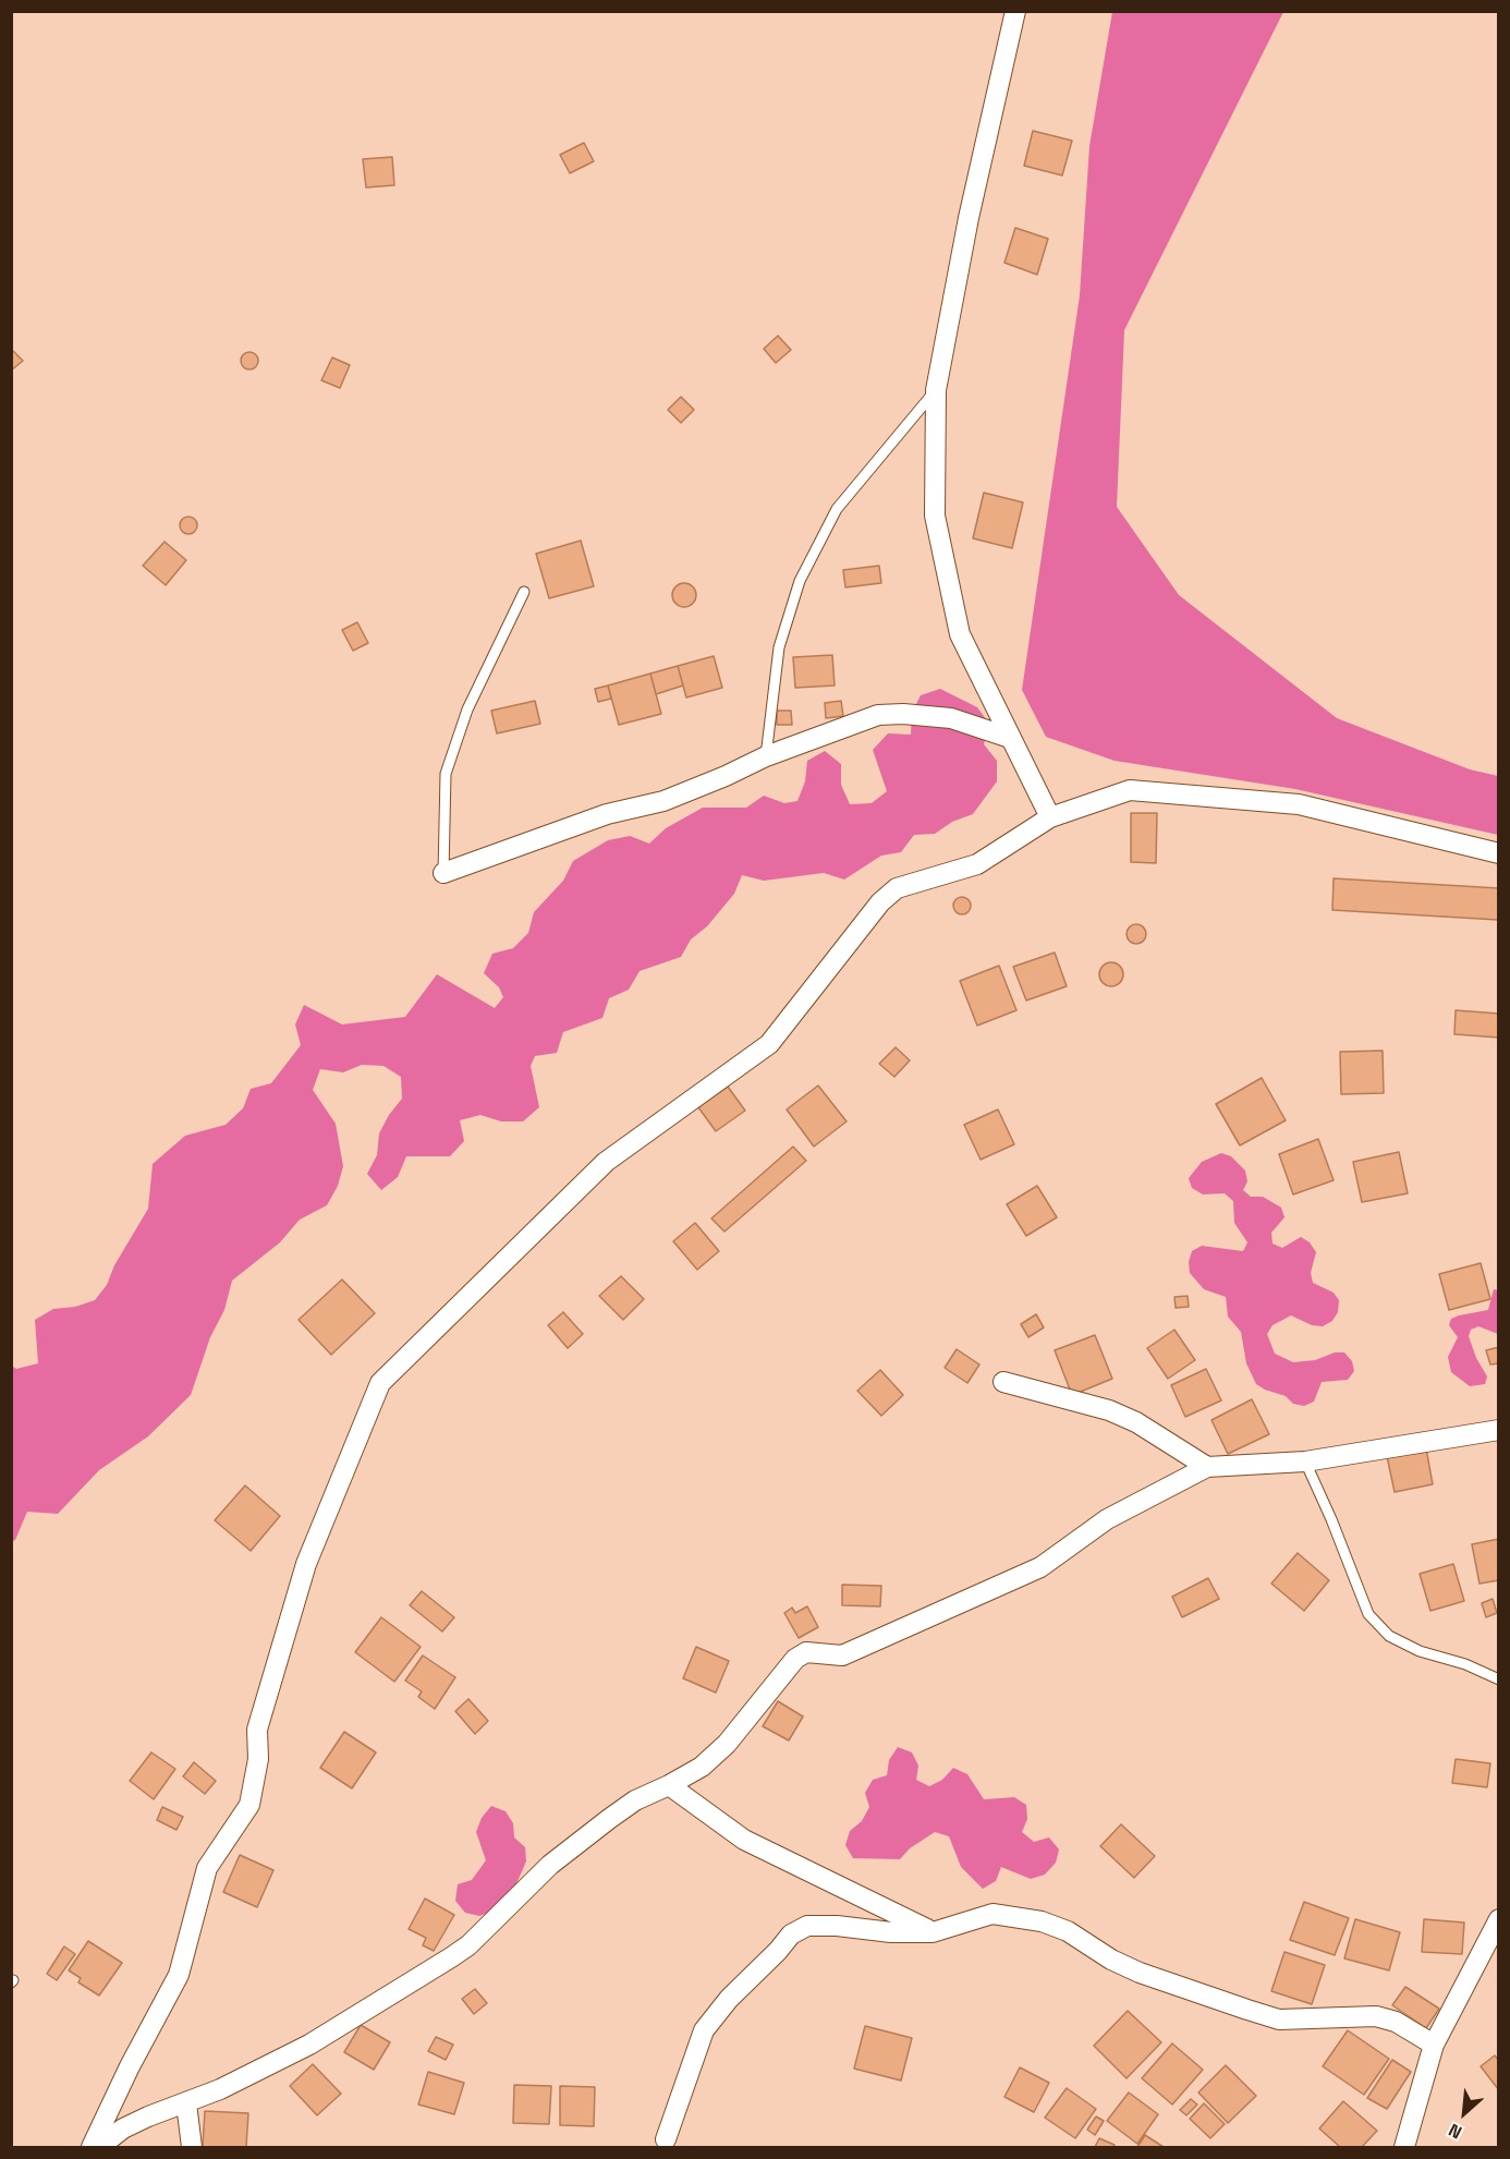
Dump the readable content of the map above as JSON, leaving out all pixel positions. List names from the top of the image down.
{
  "north": "bottom left"
}
